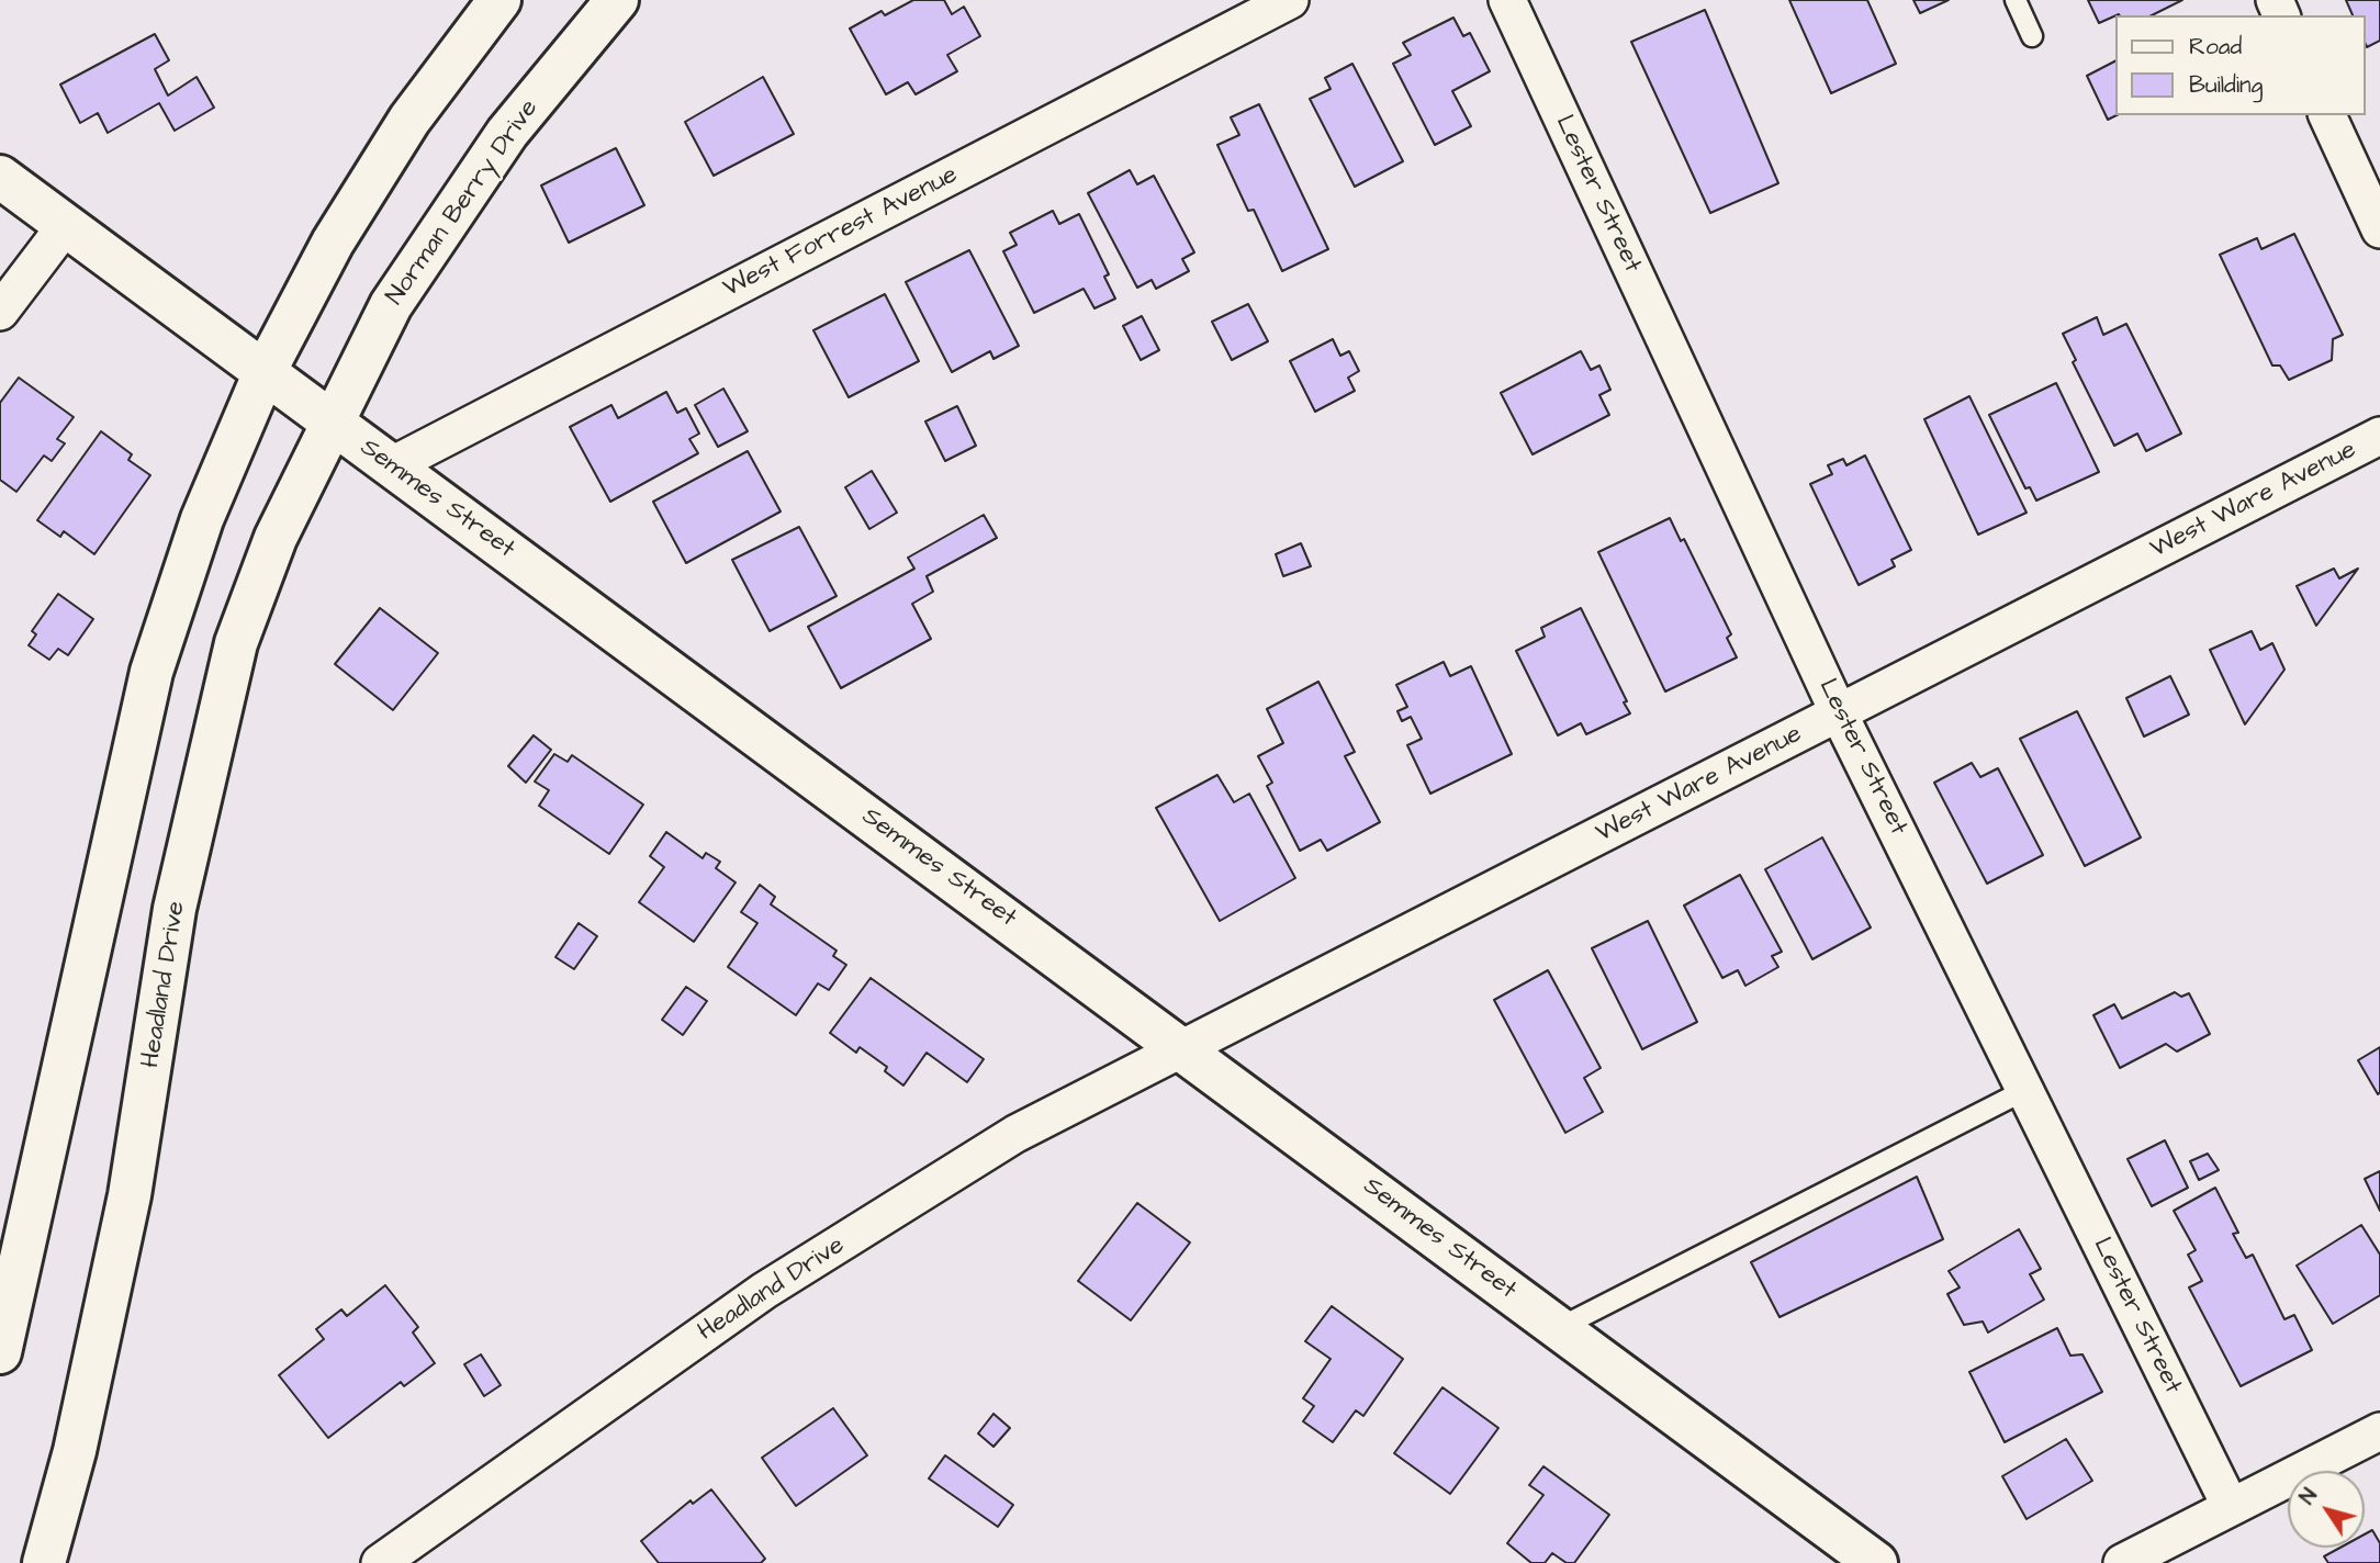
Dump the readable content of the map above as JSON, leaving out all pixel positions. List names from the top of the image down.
{
  "streets": {
    "main road": ["Norman Berry Drive", "Semmes Street", "Headland Drive"],
    "street": ["Lester Street", "West Forrest Avenue", "West Ware Avenue"]
  },
  "crossings": [
    ["Lester Street", "West Ware Avenue"],
    ["Norman Berry Drive", "Semmes Street"],
    ["Norman Berry Drive", "Headland Drive"],
    ["West Forrest Avenue", "Semmes Street"],
    ["Semmes Street", "West Ware Avenue"],
    ["Semmes Street", "Headland Drive"],
    ["West Ware Avenue", "Headland Drive"]
  ],
  "legend": ["Road", "Building"],
  "north": "top left"
}
